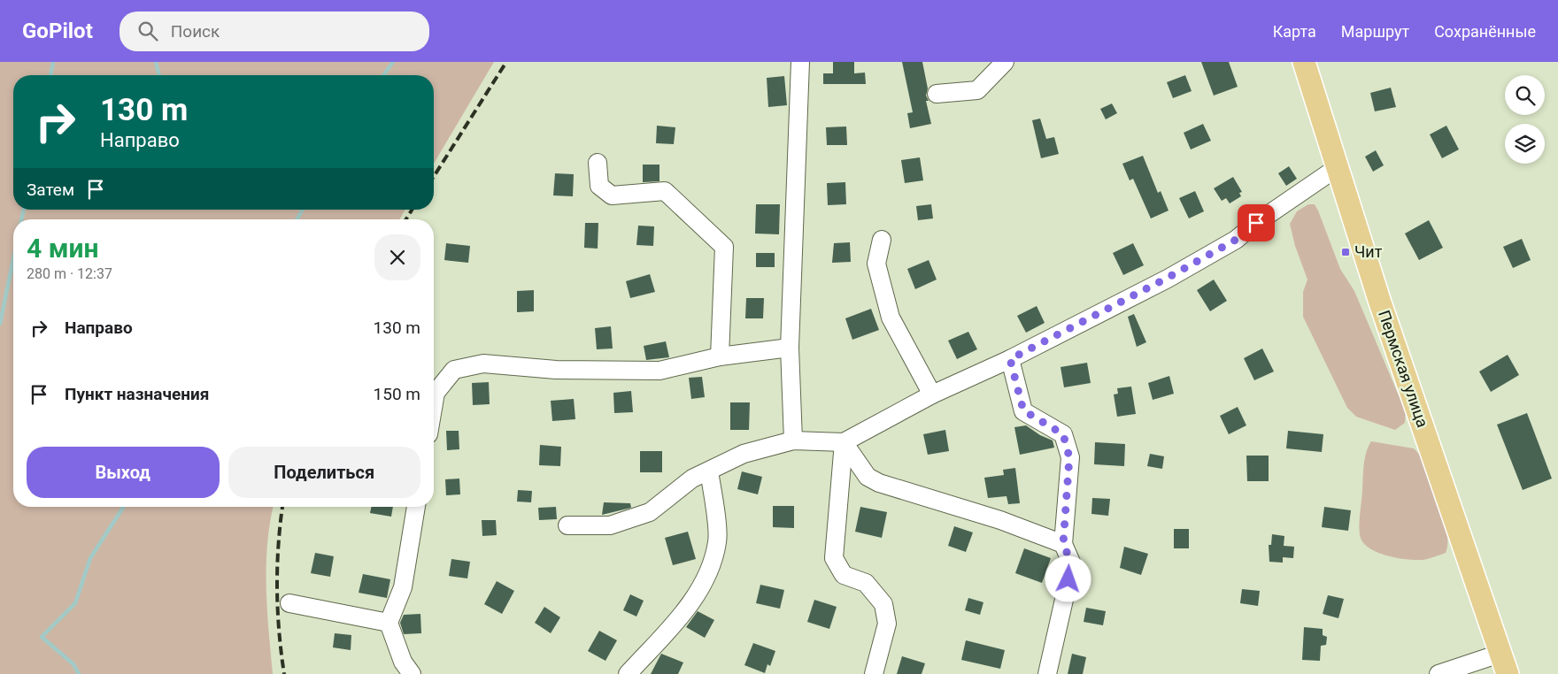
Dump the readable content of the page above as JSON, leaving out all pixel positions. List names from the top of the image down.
{
  "streets": {
    "main road": ["Пермская улица"]
  },
  "places": {
    "transit": ["Чит"]
  },
  "page": {
    "header": "GoPilot",
    "search": "Поиск",
    "nav": ["Карта", "Маршрут", "Сохранённые"],
    "turn": ["130 m", "Направо"],
    "then": "Затем",
    "heading": ["4 мин", "280 m · 12:37"],
    "list": [
      {
        "name": "Направо",
        "value": "130 m"
      },
      {
        "name": "Пункт назначения",
        "value": "150 m"
      }
    ],
    "buttons": ["Выход", "Поделиться"]
  }
}
